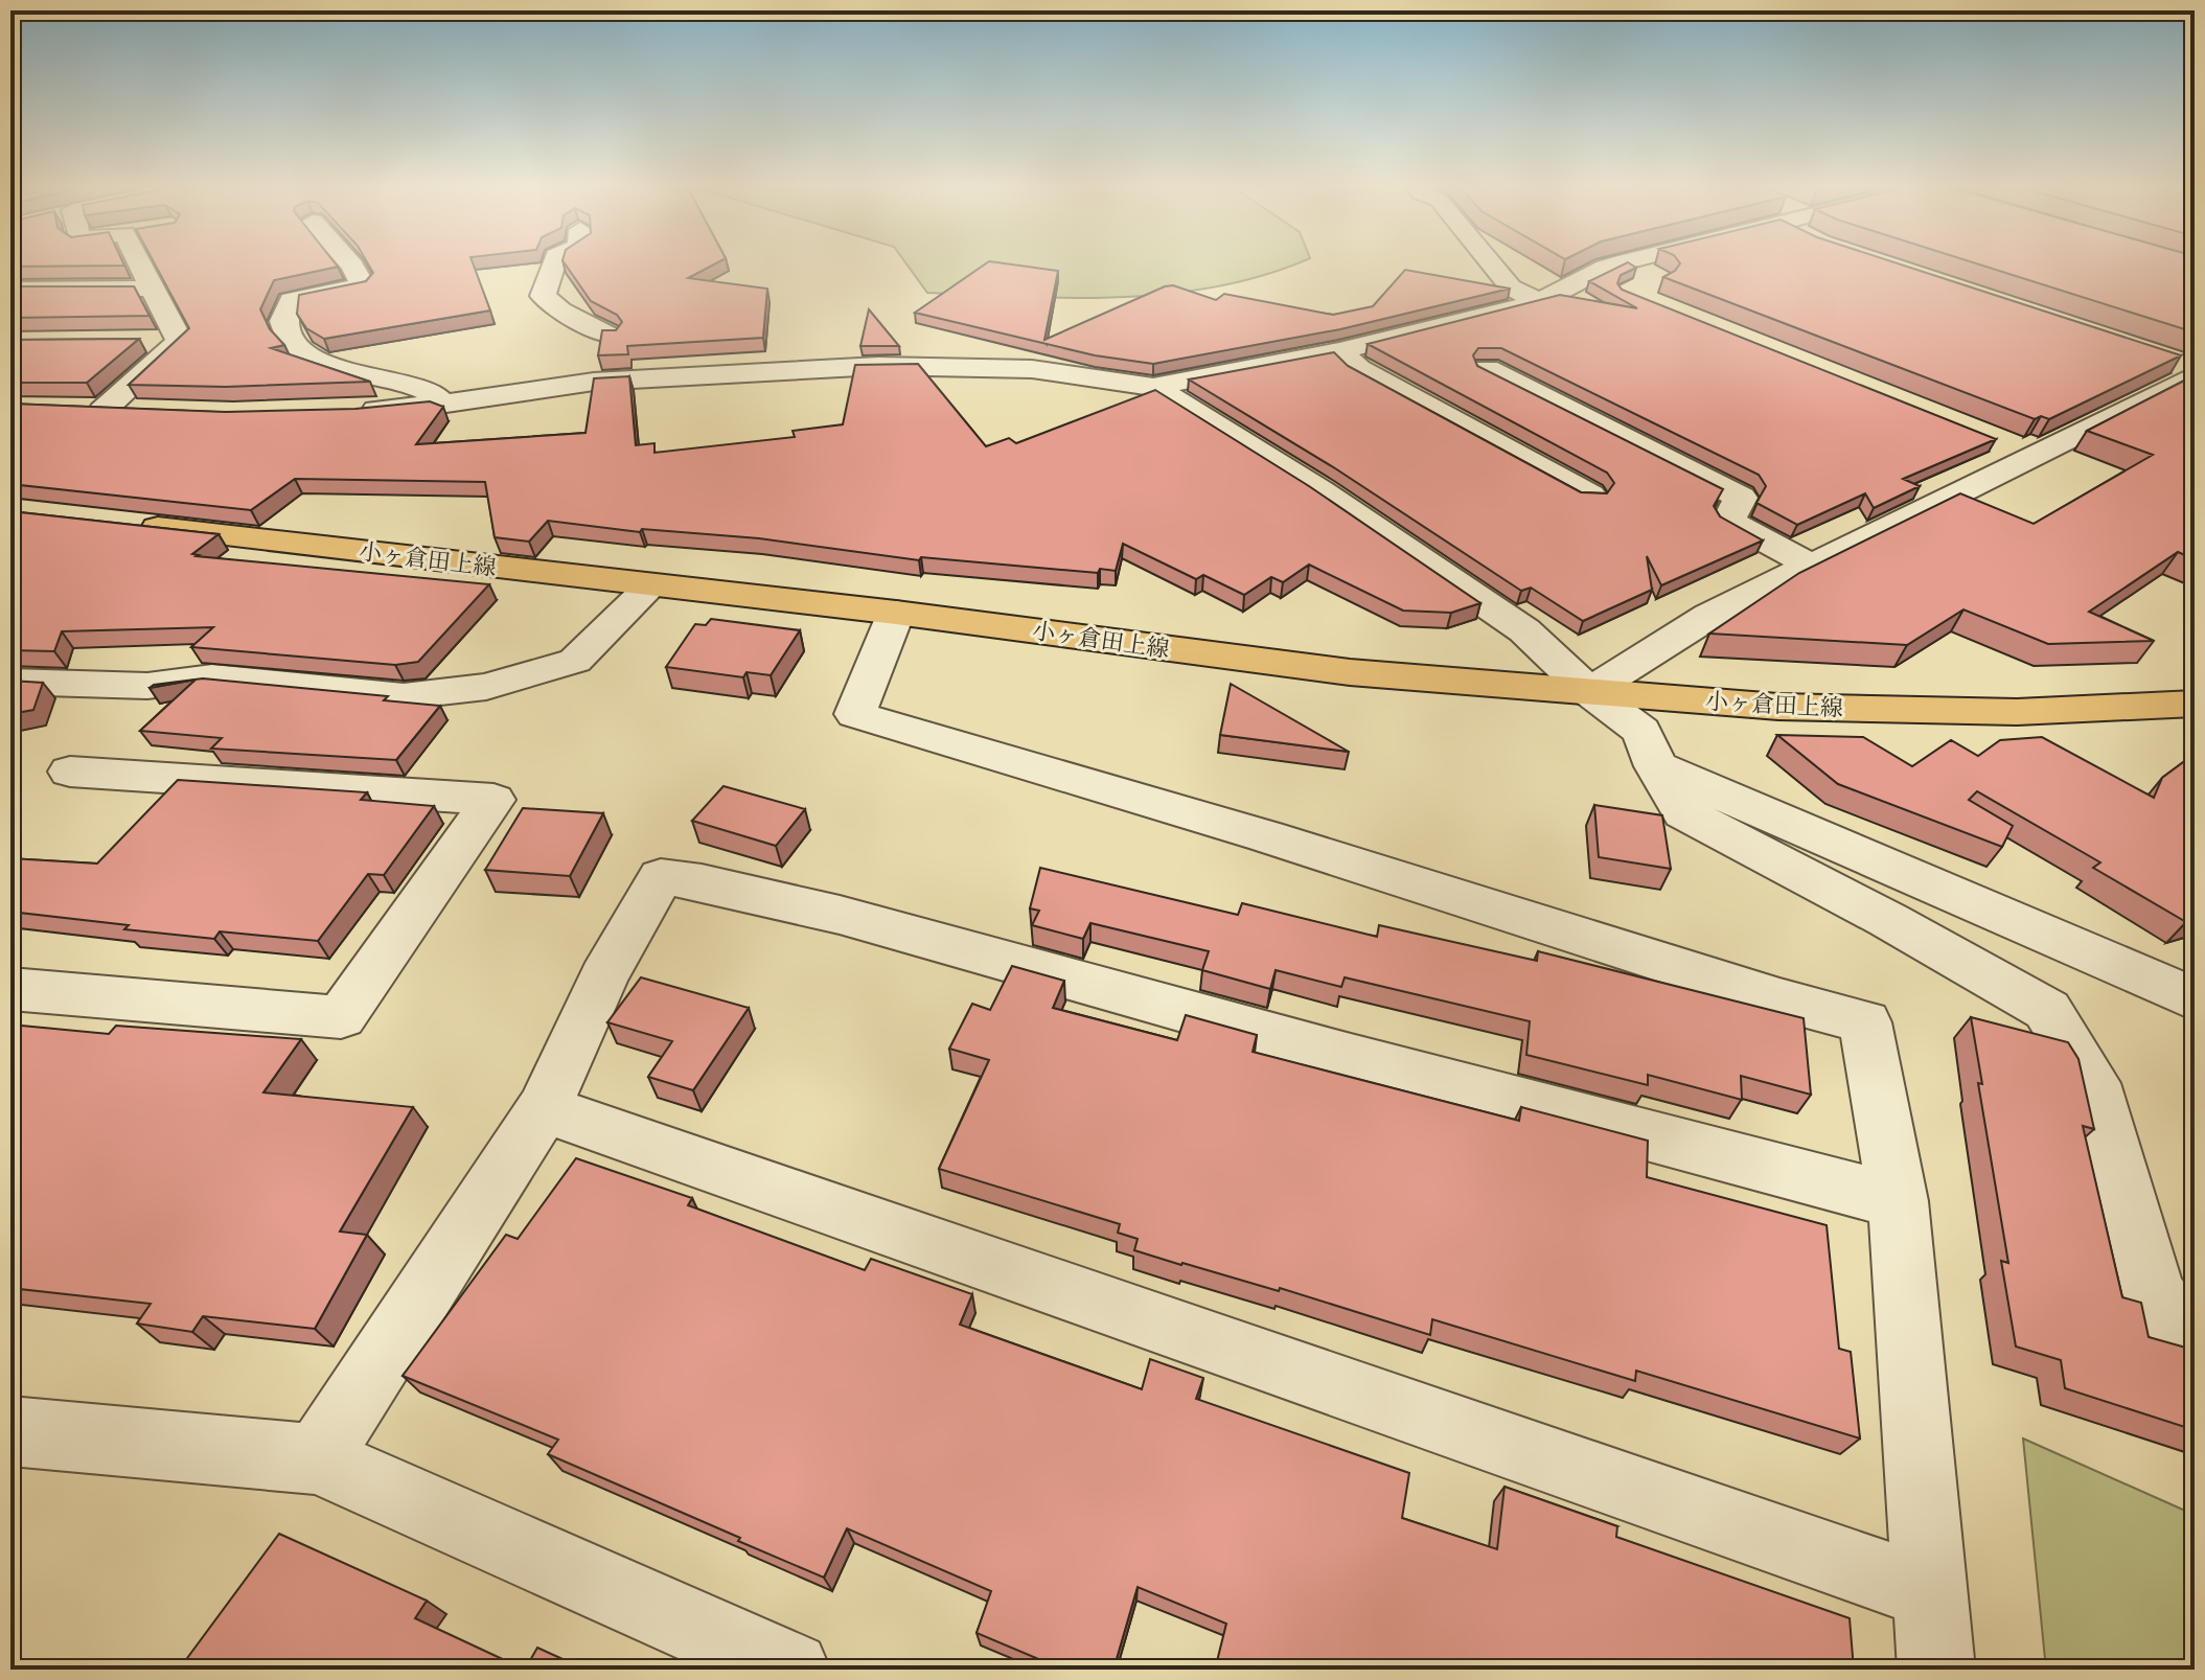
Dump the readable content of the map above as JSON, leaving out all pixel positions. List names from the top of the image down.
{
  "streets": {
    "main road": ["小ヶ倉田上線"]
  }
}
